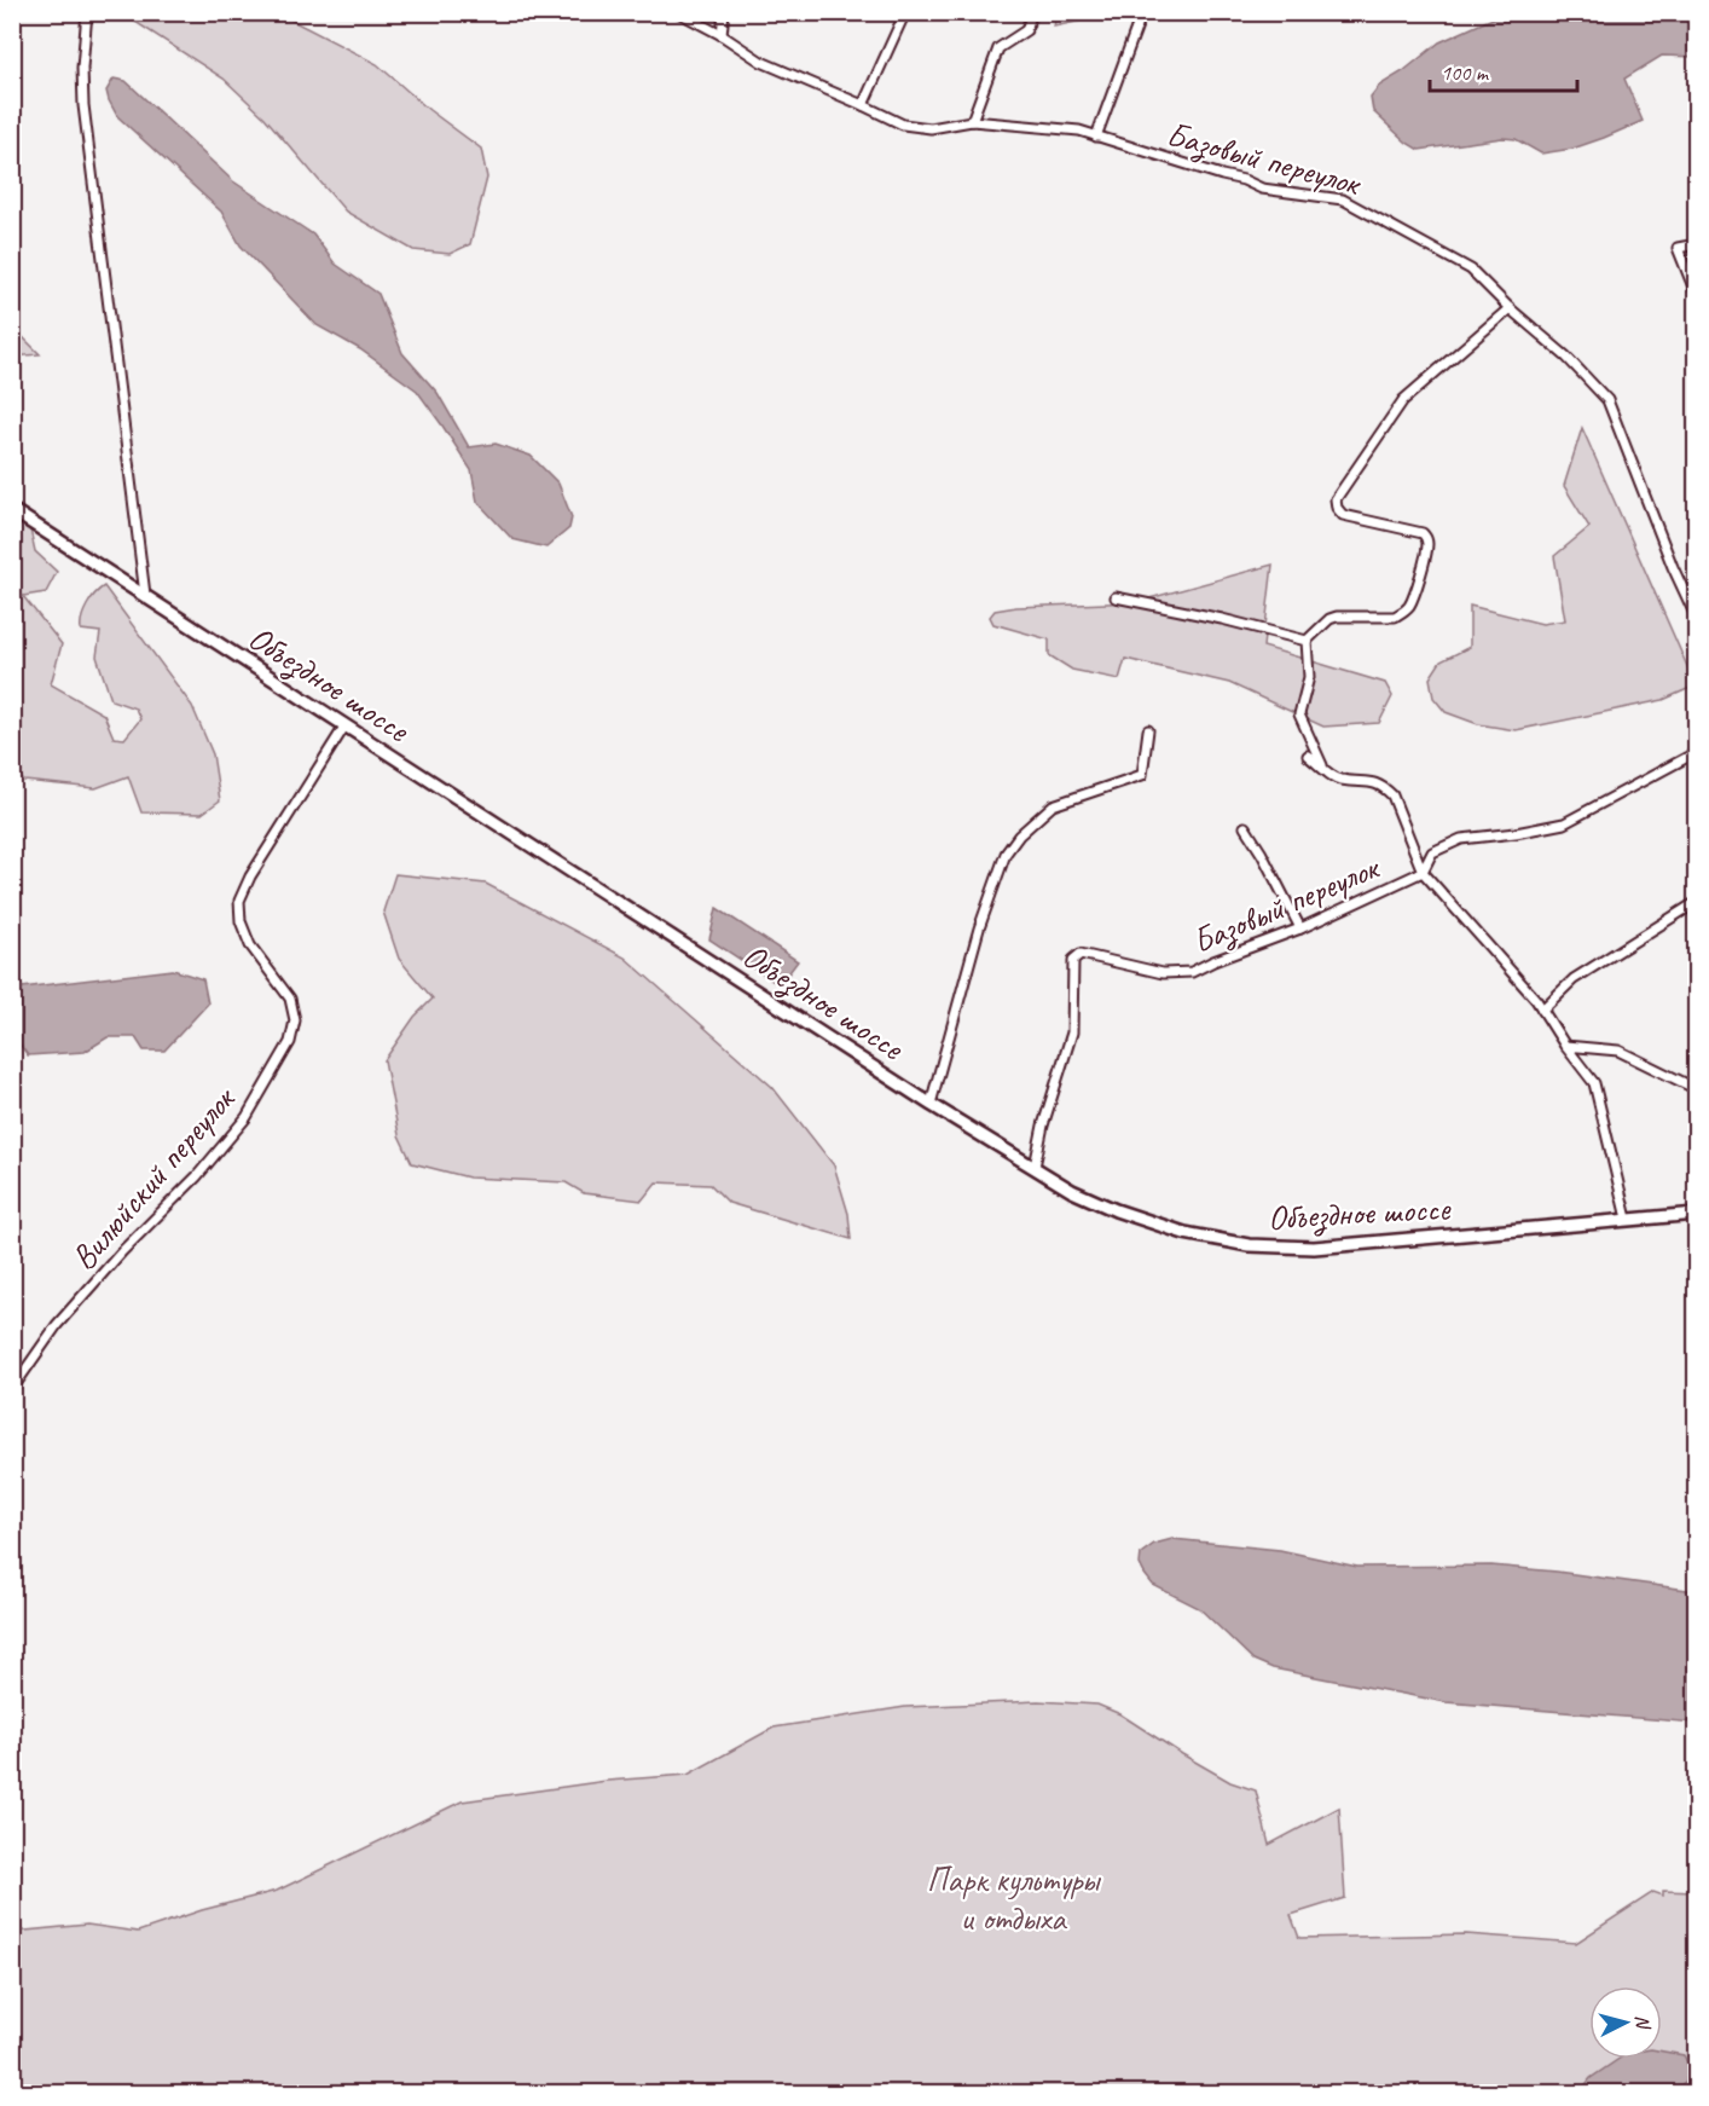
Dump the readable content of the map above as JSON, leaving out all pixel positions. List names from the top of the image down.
{
  "streets": {
    "main road": ["Объездное шоссе"],
    "street": ["Базовый переулок", "Вилюйский переулок"]
  },
  "crossings": [
    ["Базовый переулок", "Объездное шоссе"],
    ["Объездное шоссе", "Вилюйский переулок"]
  ],
  "parks": ["Парк культуры и отдыха"],
  "scale_bar": "100 m",
  "north": "right"
}
